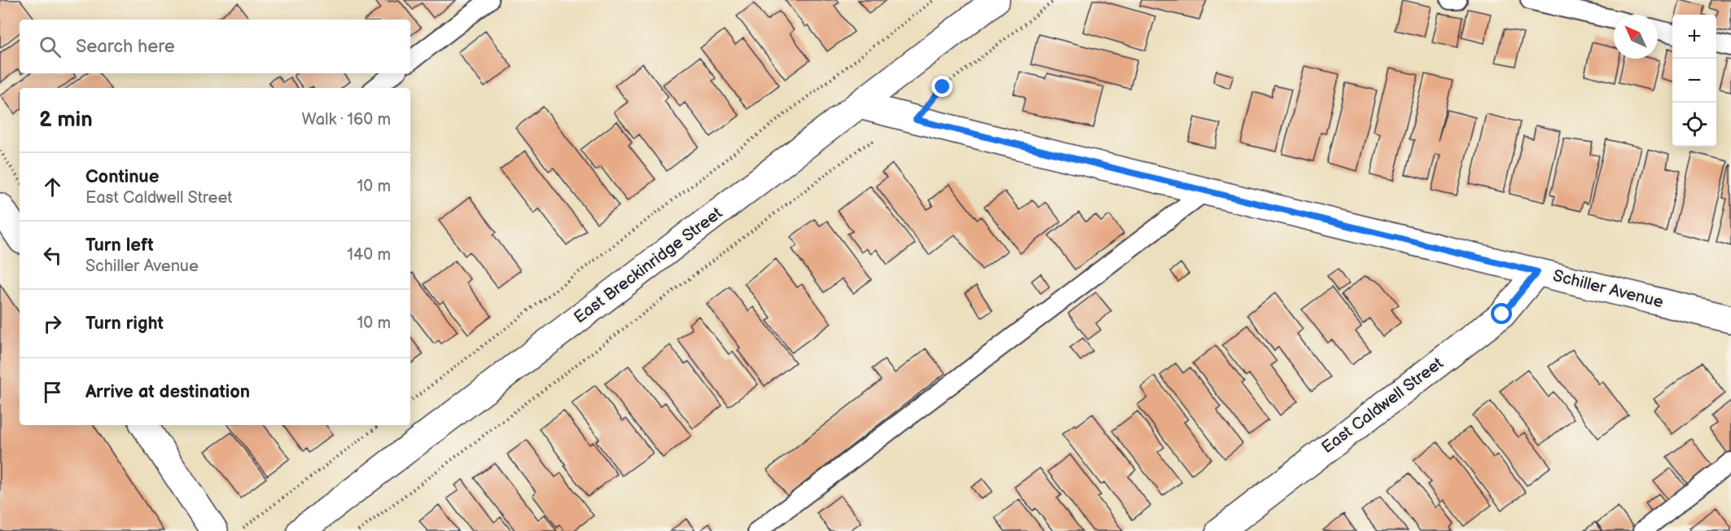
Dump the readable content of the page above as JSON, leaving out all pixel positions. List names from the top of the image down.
{
  "streets": {
    "street": ["East Breckinridge Street", "Schiller Avenue", "East Caldwell Street"]
  },
  "crossings": [
    ["East Breckinridge Street", "Schiller Avenue"],
    ["Schiller Avenue", "East Caldwell Street"]
  ],
  "north": "top left",
  "page": {
    "map_buttons": ["+", "−"],
    "search": "Search here",
    "heading": ["2 min", "Walk · 160 m"],
    "list": [
      ["Continue", "East Caldwell Street", "10 m"],
      ["Turn left", "Schiller Avenue", "140 m"],
      ["Turn right", "10 m"],
      "Arrive at destination"
    ]
  }
}
